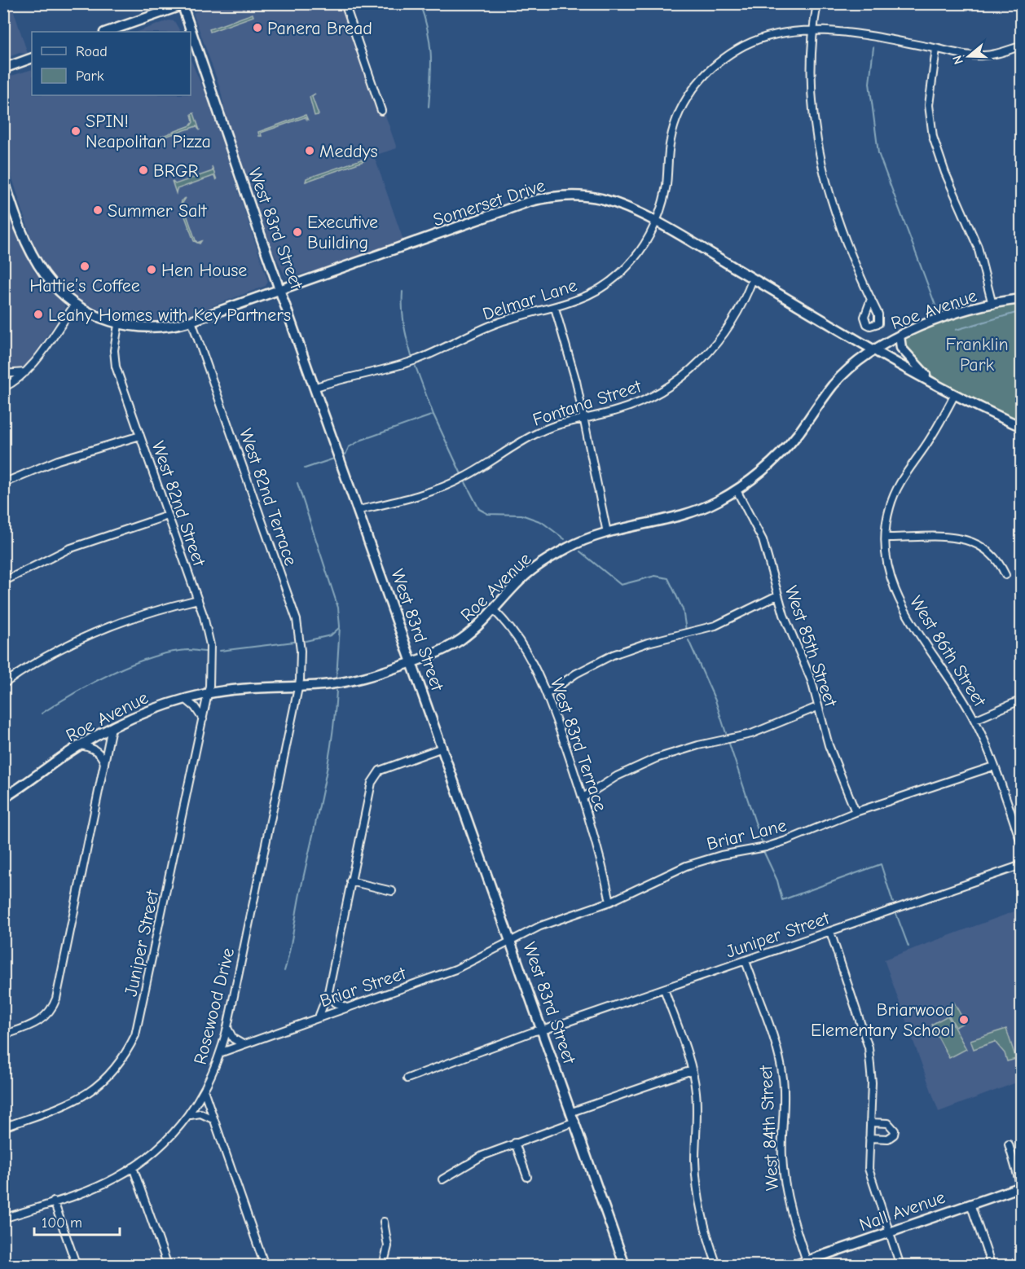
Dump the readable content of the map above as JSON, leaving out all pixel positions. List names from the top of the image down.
{
  "streets": {
    "street": [
      "Somerset Drive",
      "West 83rd Street",
      "Delmar Lane",
      "Roe Avenue",
      "Fontana Street",
      "West 82nd Terrace",
      "West 82nd Street",
      "West 85th Street",
      "West 86th Street",
      "West 83rd Terrace",
      "Briar Lane",
      "Juniper Street",
      "Briar Street",
      "Rosewood Drive",
      "West 84th Street",
      "Nall Avenue"
    ]
  },
  "crossings": [
    ["Somerset Drive", "West 83rd Street"],
    ["Somerset Drive", "Delmar Lane"],
    ["Somerset Drive", "Roe Avenue"],
    ["Somerset Drive", "Fontana Street"],
    ["Somerset Drive", "West 82nd Terrace"],
    ["Somerset Drive", "West 82nd Street"],
    ["Somerset Drive", "West 86th Street"],
    ["West 83rd Street", "Delmar Lane"],
    ["West 83rd Street", "Roe Avenue"],
    ["West 83rd Street", "Fontana Street"],
    ["West 83rd Street", "Briar Lane"],
    ["West 83rd Street", "Juniper Street"],
    ["West 83rd Street", "Briar Street"],
    ["Roe Avenue", "West 82nd Terrace"],
    ["Roe Avenue", "West 82nd Street"],
    ["Roe Avenue", "West 85th Street"],
    ["Roe Avenue", "West 83rd Terrace"],
    ["Roe Avenue", "Juniper Street"],
    ["Roe Avenue", "Rosewood Drive"],
    ["West 82nd Terrace", "Rosewood Drive"],
    ["West 82nd Street", "Juniper Street"],
    ["West 85th Street", "Briar Lane"],
    ["West 86th Street", "Briar Lane"],
    ["West 83rd Terrace", "Briar Lane"],
    ["Briar Lane", "Briar Street"],
    ["Juniper Street", "West 84th Street"],
    ["Briar Street", "Rosewood Drive"],
    ["West 84th Street", "Nall Avenue"]
  ],
  "parks": ["Franklin Park"],
  "places": [
    "Panera Bread",
    "SPIN! Neapolitan Pizza",
    "Meddys",
    "BRGR",
    "Summer Salt",
    "Executive Building",
    "Hattie’s Coffee",
    "Hen House",
    "Leahy Homes with Key Partners",
    "Briarwood Elementary School"
  ],
  "legend": ["Road", "Park"],
  "scale_bar": "100 m",
  "north": "left"
}
